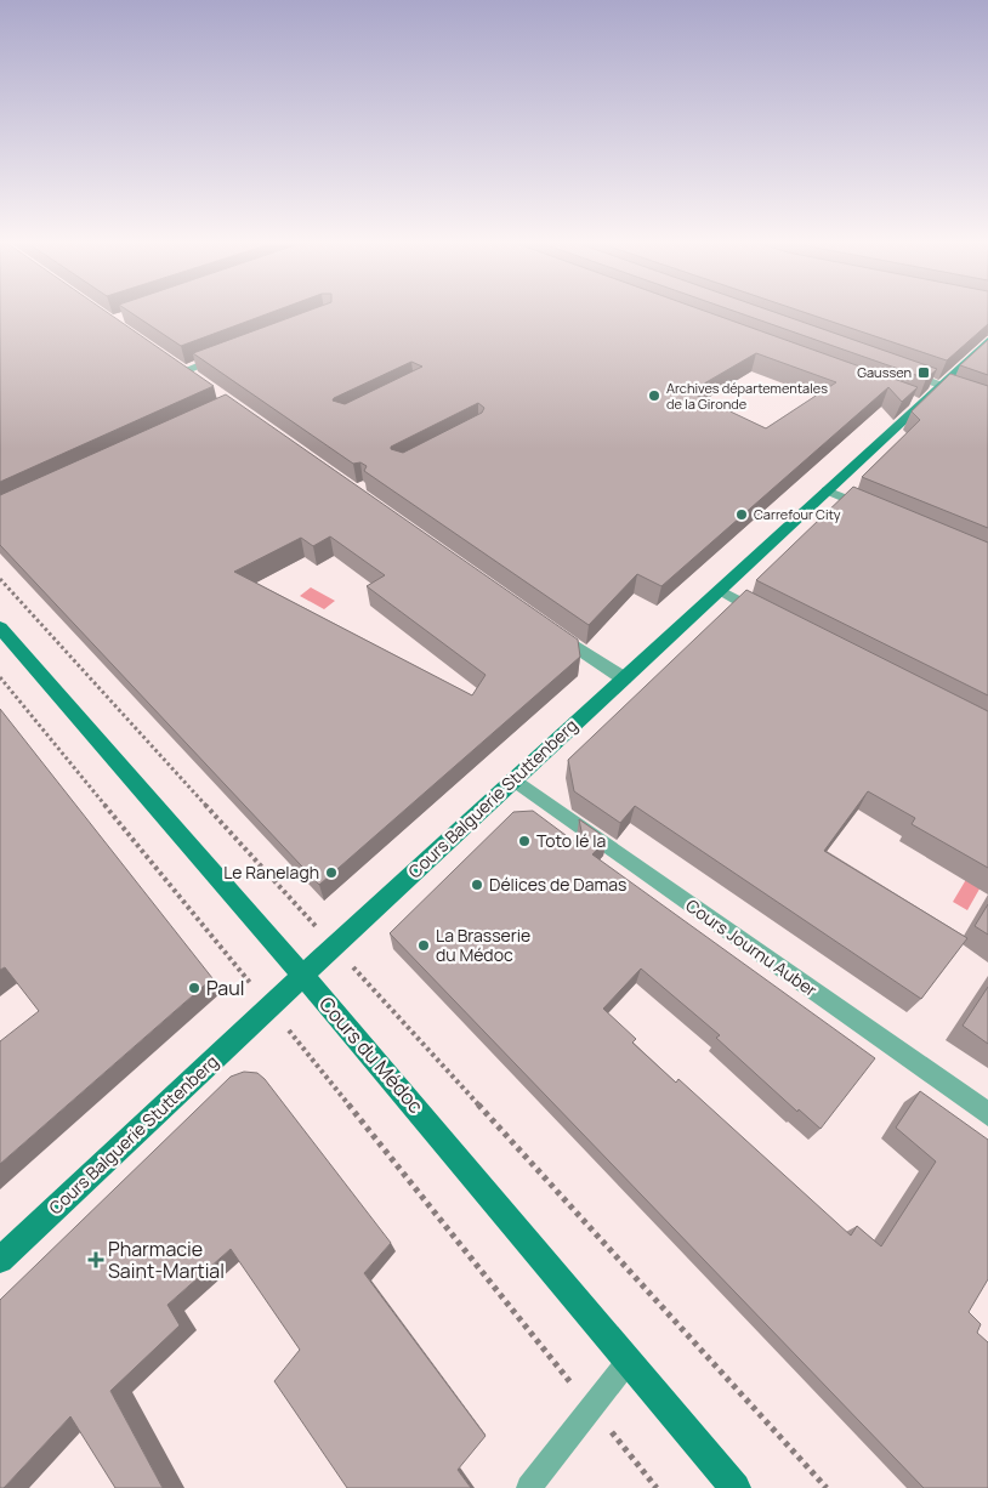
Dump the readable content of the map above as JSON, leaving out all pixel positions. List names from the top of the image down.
{
  "streets": {
    "main road": ["Cours Balguerie Stuttenberg", "Cours du Médoc"],
    "street": ["Cours Journu Auber"]
  },
  "crossings": [
    ["Cours Balguerie Stuttenberg", "Cours Journu Auber"],
    ["Cours Balguerie Stuttenberg", "Cours du Médoc"]
  ],
  "places": {
    "transit": ["Gaussen"],
    "other": [
      "Archives départementales de la Gironde",
      "Carrefour City",
      "Toto lé la",
      "Le Ranelagh",
      "Délices de Damas",
      "La Brasserie du Médoc",
      "Paul"
    ],
    "health": ["Pharmacie Saint-Martial"]
  }
}
